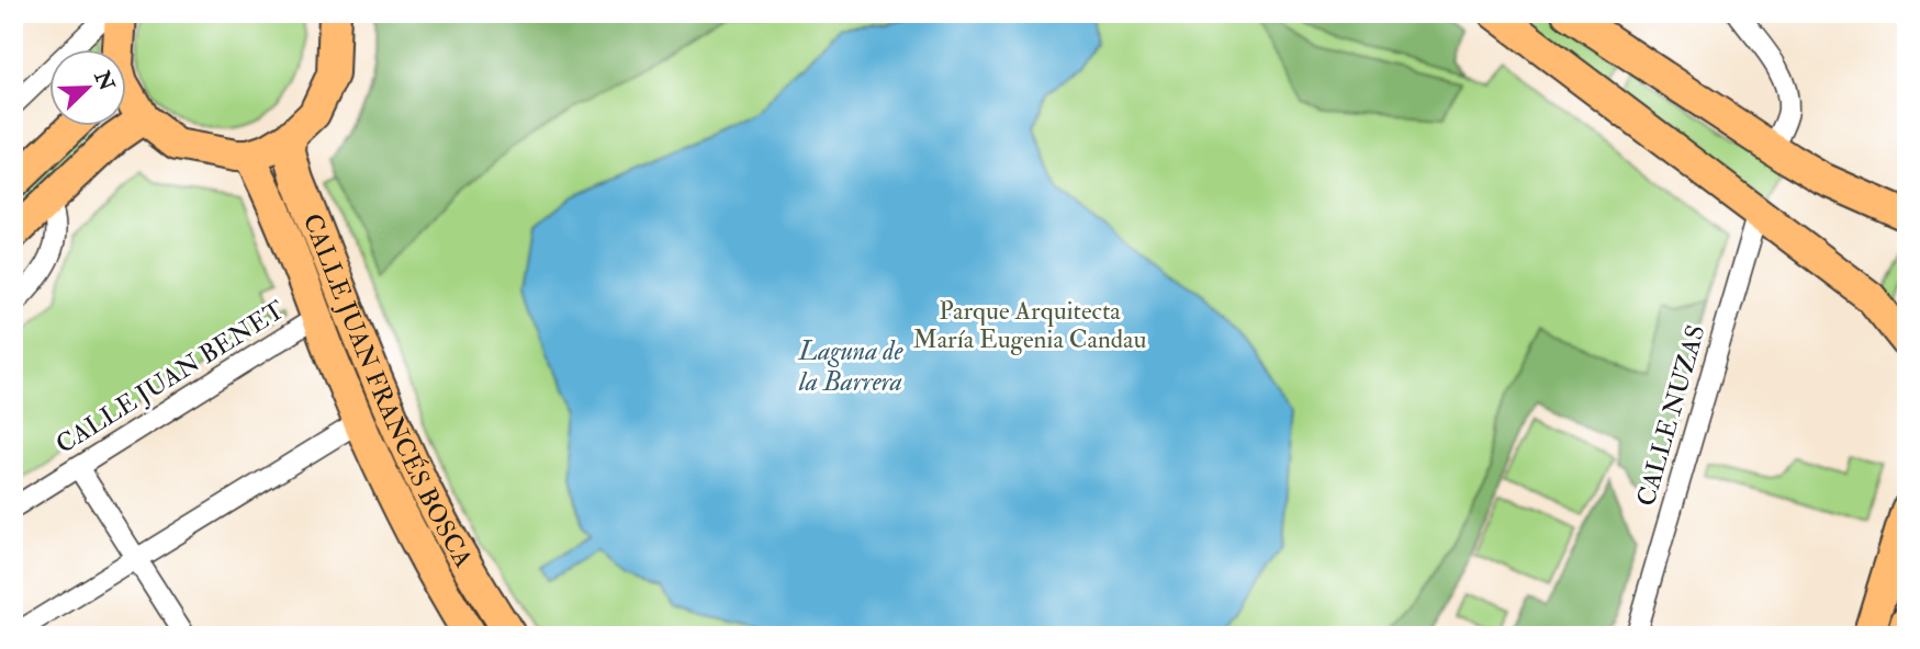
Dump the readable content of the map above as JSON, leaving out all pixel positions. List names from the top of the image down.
{
  "streets": {
    "main road": ["CALLE JUAN FRANCÉS BOSCA"],
    "street": ["CALLE JUAN BENET", "CALLE NUZAS"]
  },
  "crossings": [
    ["CALLE JUAN BENET", "CALLE JUAN FRANCÉS BOSCA"]
  ],
  "water": ["Laguna de la Barrera"],
  "parks": ["Parque Arquitecta María Eugenia Candau"],
  "north": "top right"
}
